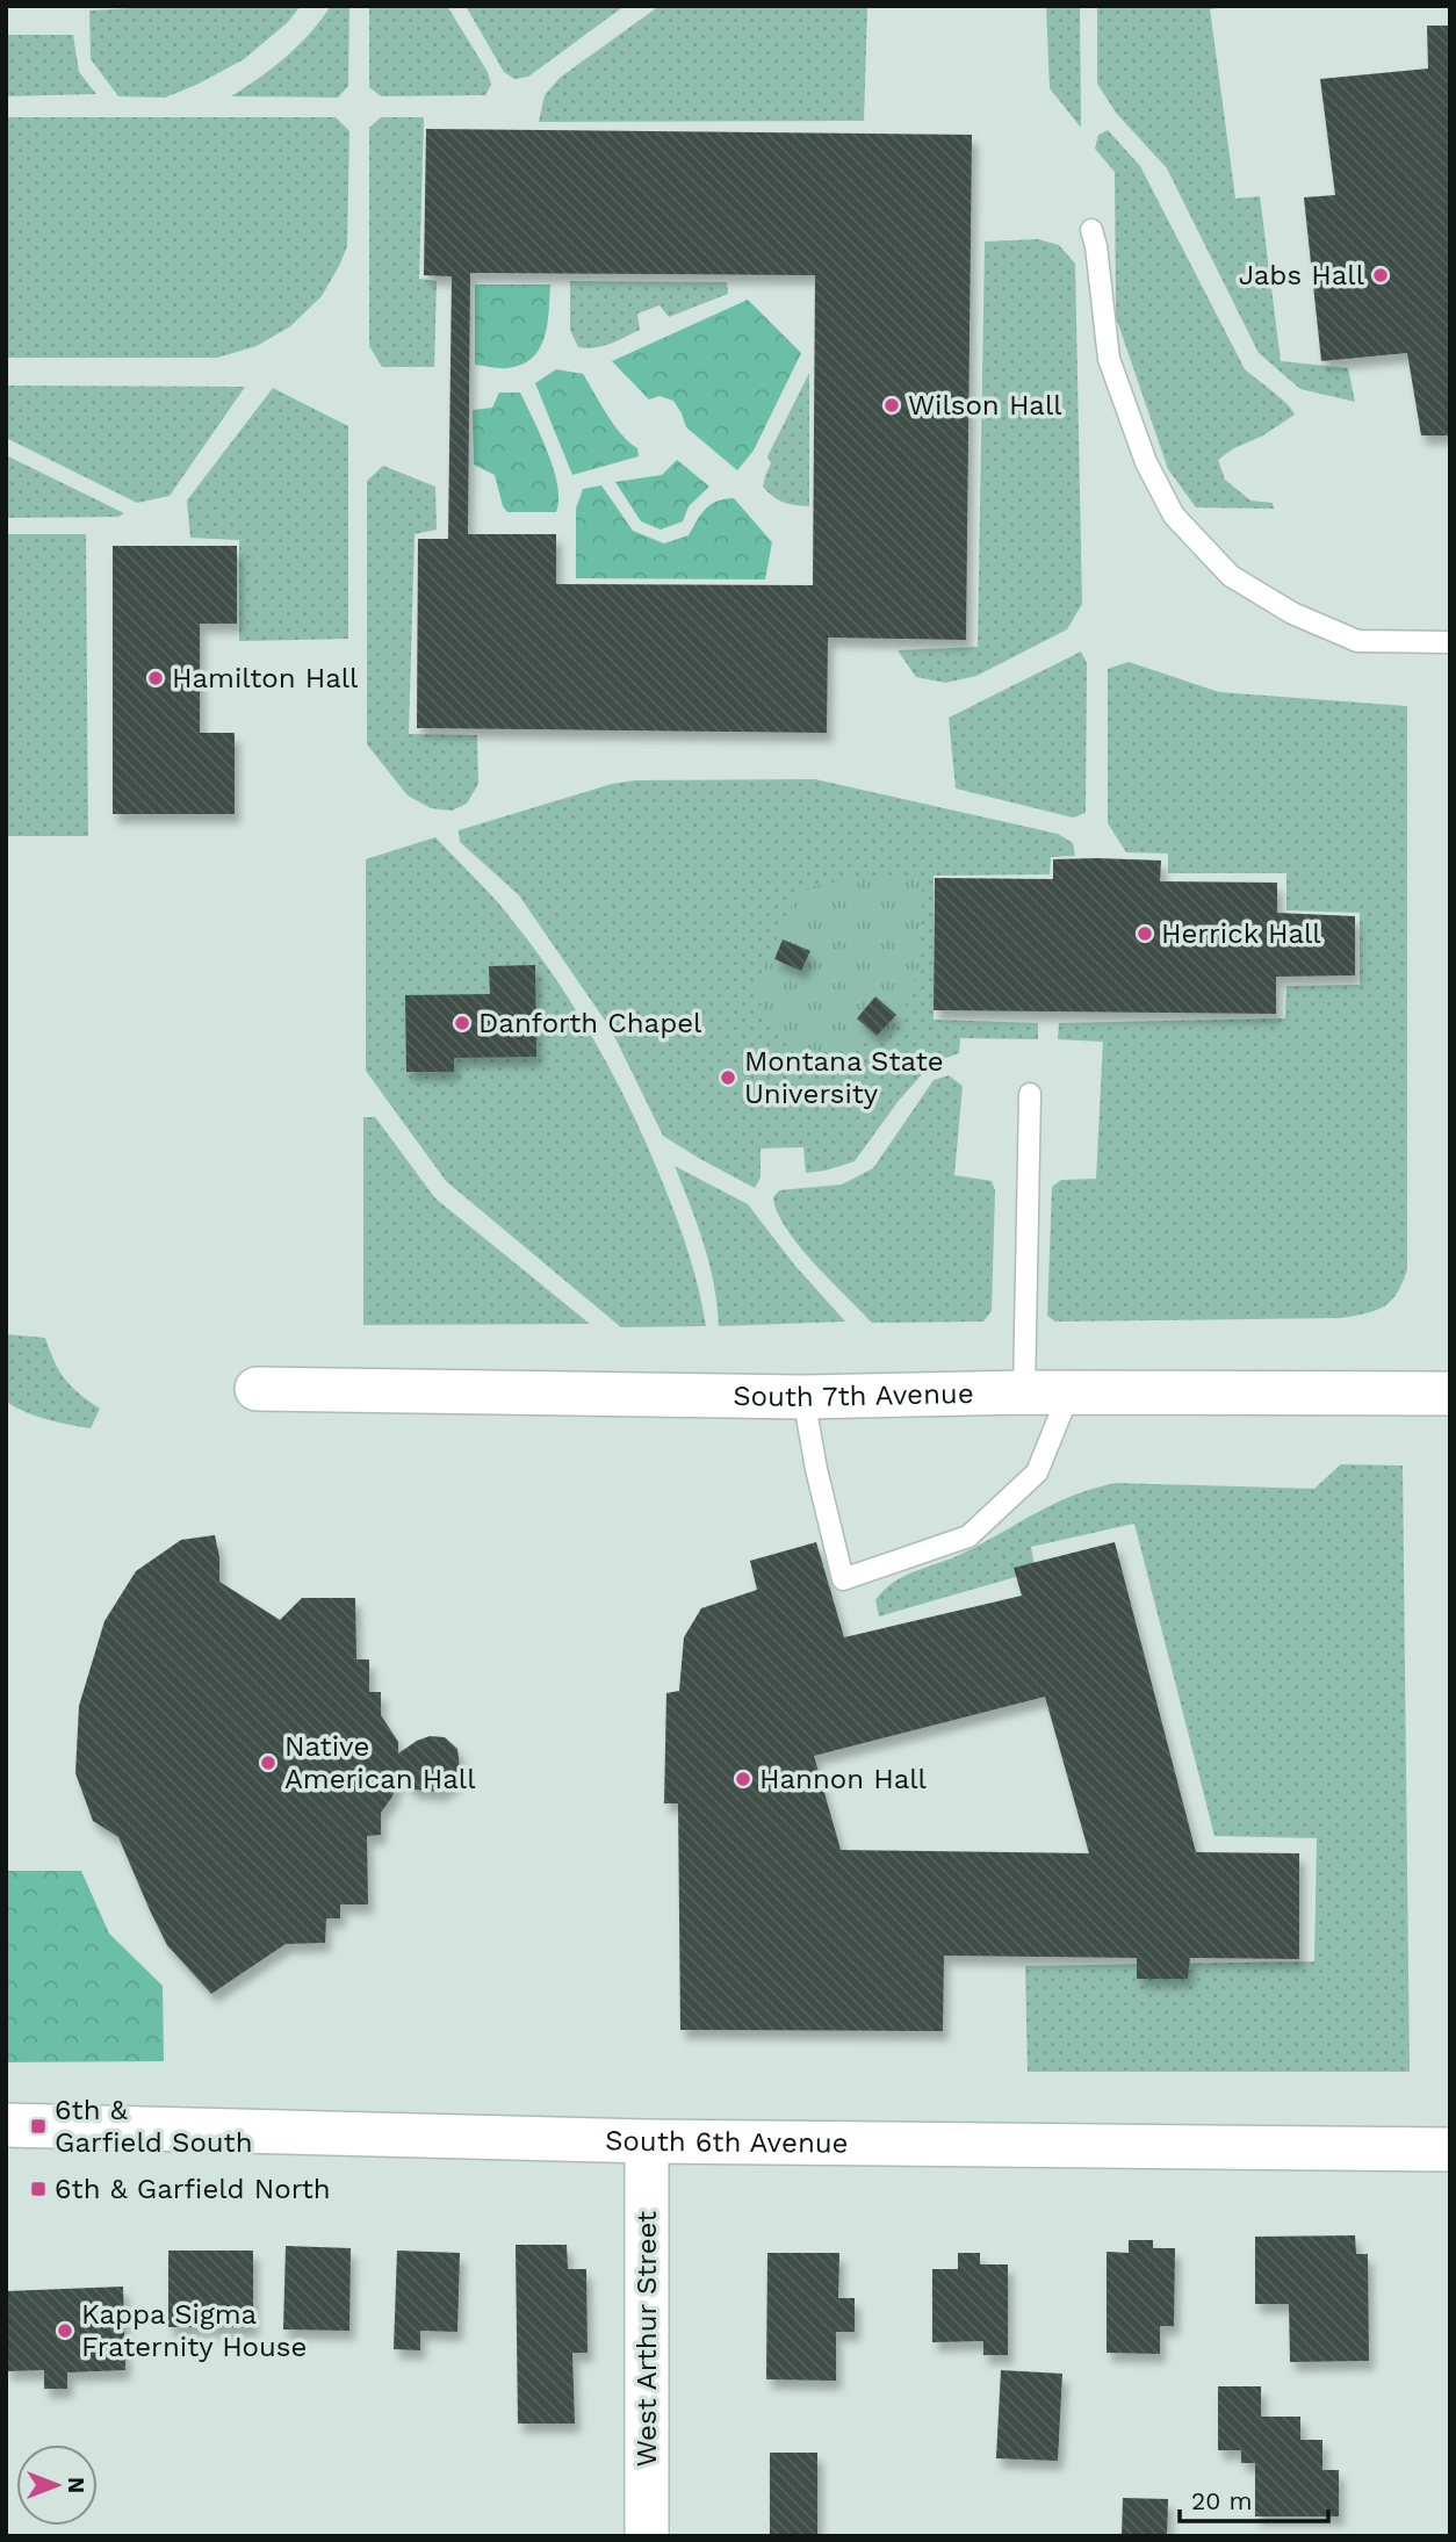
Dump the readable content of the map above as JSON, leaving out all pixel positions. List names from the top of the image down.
{
  "streets": {
    "street": ["South 7th Avenue", "South 6th Avenue", "West Arthur Street"]
  },
  "crossings": [
    ["South 6th Avenue", "West Arthur Street"]
  ],
  "places": {
    "other": [
      "Jabs Hall",
      "Wilson Hall",
      "Hamilton Hall",
      "Herrick Hall",
      "Danforth Chapel",
      "Montana State University",
      "Native American Hall",
      "Hannon Hall",
      "Kappa Sigma Fraternity House"
    ],
    "transit": ["6th & Garfield South", "6th & Garfield North"]
  },
  "scale_bar": "20 m",
  "north": "right"
}
